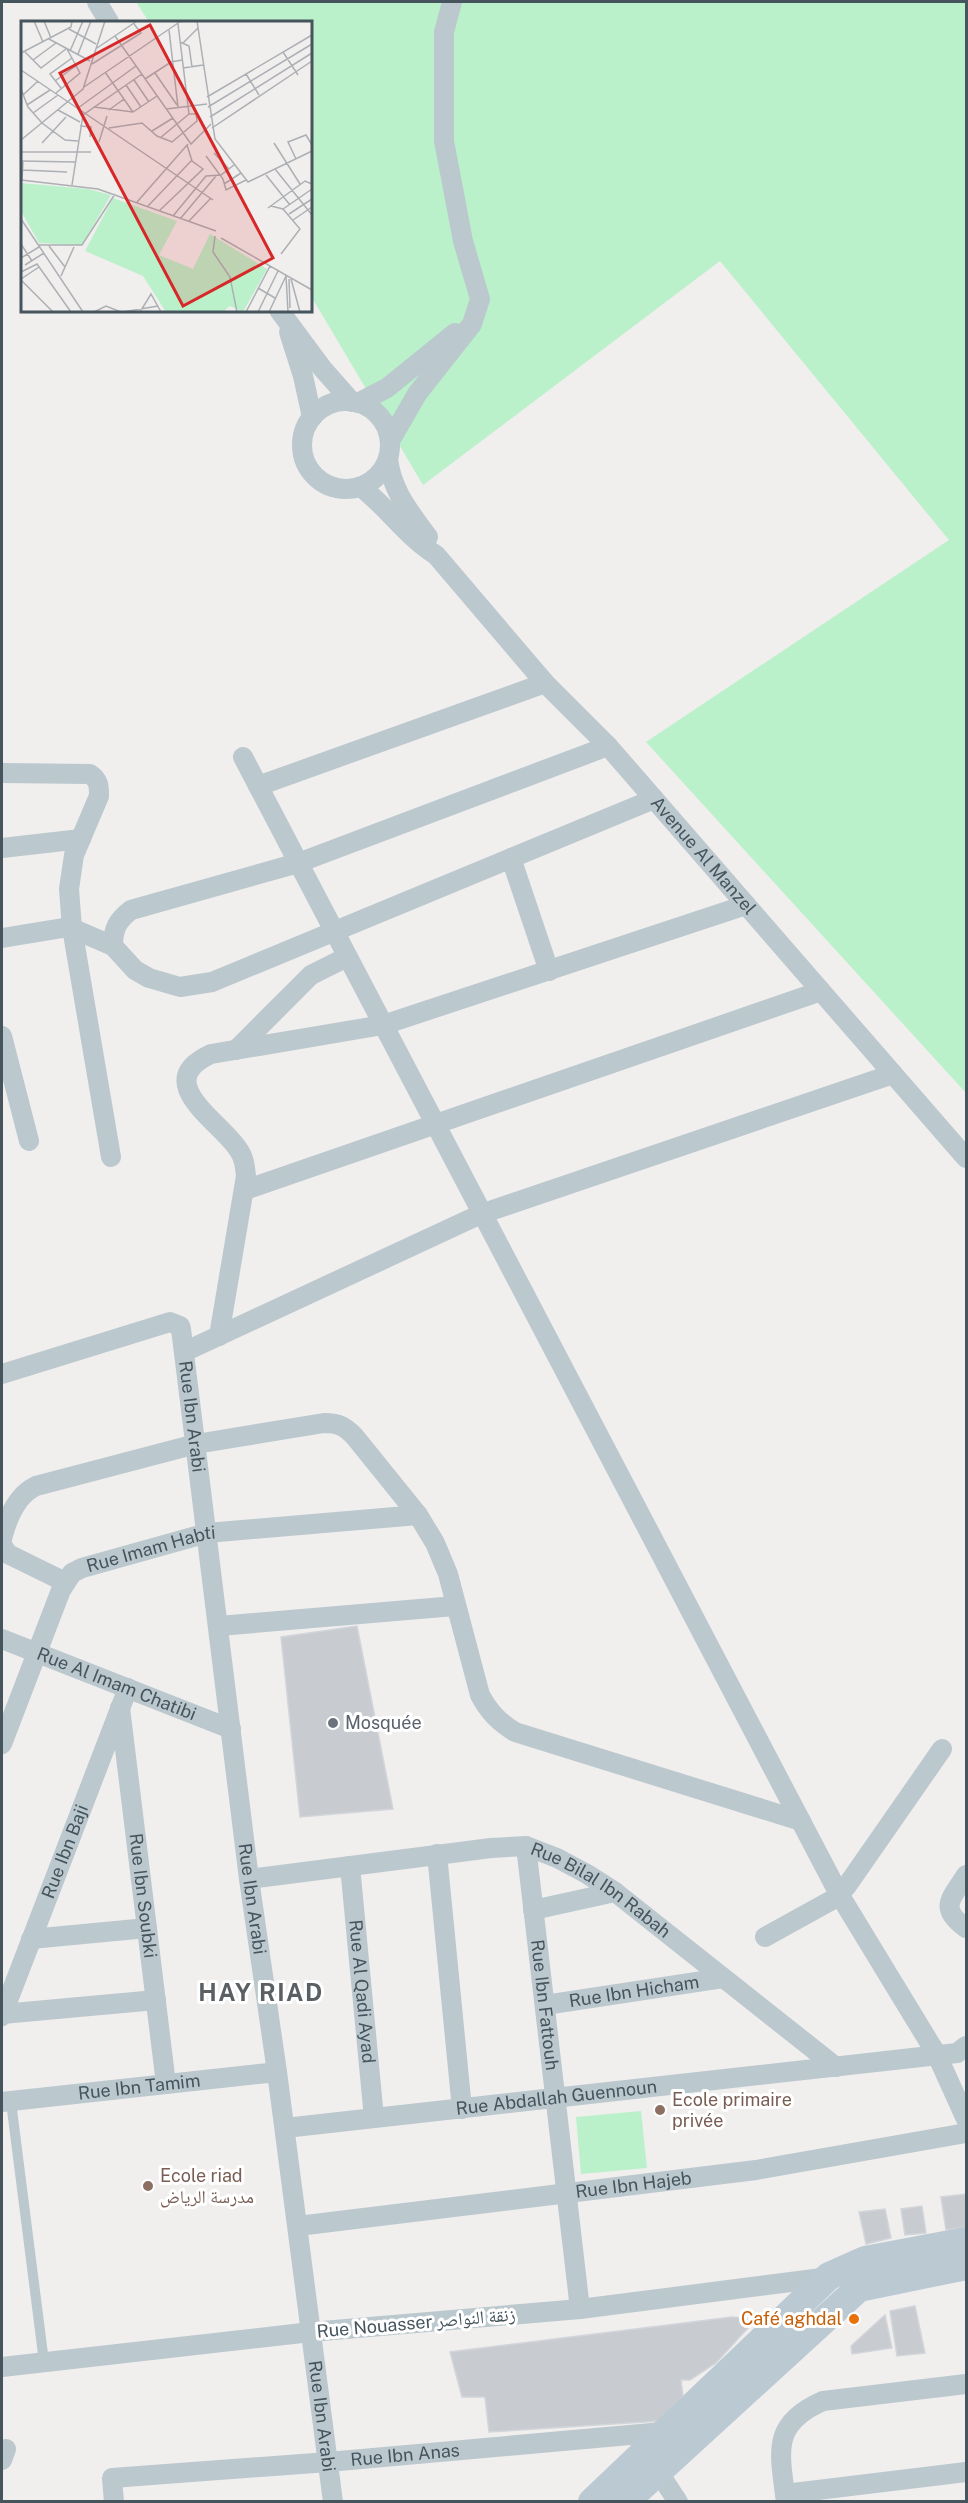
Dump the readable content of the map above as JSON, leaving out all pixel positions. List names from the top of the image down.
{
  "streets": {
    "main road": ["Rue Nouasser زنقة النواصر"],
    "street": [
      "Avenue Al Manzel",
      "Rue Ibn Arabi",
      "Rue Imam Habti",
      "Rue Al Imam Chatibi",
      "Rue Ibn Baji",
      "Rue Bilal Ibn Rabah",
      "Rue Ibn Soubki",
      "Rue Ibn Hicham",
      "Rue Al Qadi Ayad",
      "Rue Ibn Fattouh",
      "Rue Ibn Tamim",
      "Rue Abdallah Guennoun",
      "Rue Ibn Hajeb",
      "Rue Ibn Anas"
    ]
  },
  "crossings": [
    ["Rue Ibn Arabi", "Rue Imam Habti"],
    ["Rue Ibn Arabi", "Rue Al Imam Chatibi"],
    ["Rue Ibn Arabi", "Rue Bilal Ibn Rabah"],
    ["Rue Ibn Arabi", "Rue Ibn Tamim"],
    ["Rue Ibn Arabi", "Rue Abdallah Guennoun"],
    ["Rue Ibn Arabi", "Rue Ibn Hajeb"],
    ["Rue Ibn Arabi", "Rue Nouasser زنقة النواصر"],
    ["Rue Ibn Arabi", "Rue Ibn Anas"],
    ["Rue Imam Habti", "Rue Al Imam Chatibi"],
    ["Rue Al Imam Chatibi", "Rue Ibn Baji"],
    ["Rue Ibn Baji", "Rue Ibn Soubki"],
    ["Rue Bilal Ibn Rabah", "Rue Ibn Hicham"],
    ["Rue Bilal Ibn Rabah", "Rue Al Qadi Ayad"],
    ["Rue Bilal Ibn Rabah", "Rue Ibn Fattouh"],
    ["Rue Bilal Ibn Rabah", "Rue Abdallah Guennoun"],
    ["Rue Ibn Soubki", "Rue Ibn Tamim"],
    ["Rue Ibn Hicham", "Rue Ibn Fattouh"],
    ["Rue Al Qadi Ayad", "Rue Abdallah Guennoun"],
    ["Rue Ibn Fattouh", "Rue Abdallah Guennoun"],
    ["Rue Ibn Fattouh", "Rue Ibn Hajeb"],
    ["Rue Ibn Fattouh", "Rue Nouasser زنقة النواصر"],
    ["Rue Nouasser زنقة النواصر", "Rue Ibn Anas"]
  ],
  "districts": ["HAY RIAD"],
  "places": [
    "Mosquée",
    "Ecole primaire privée",
    "Ecole riad مدرسة الرياض",
    "Café aghdal"
  ]
}
